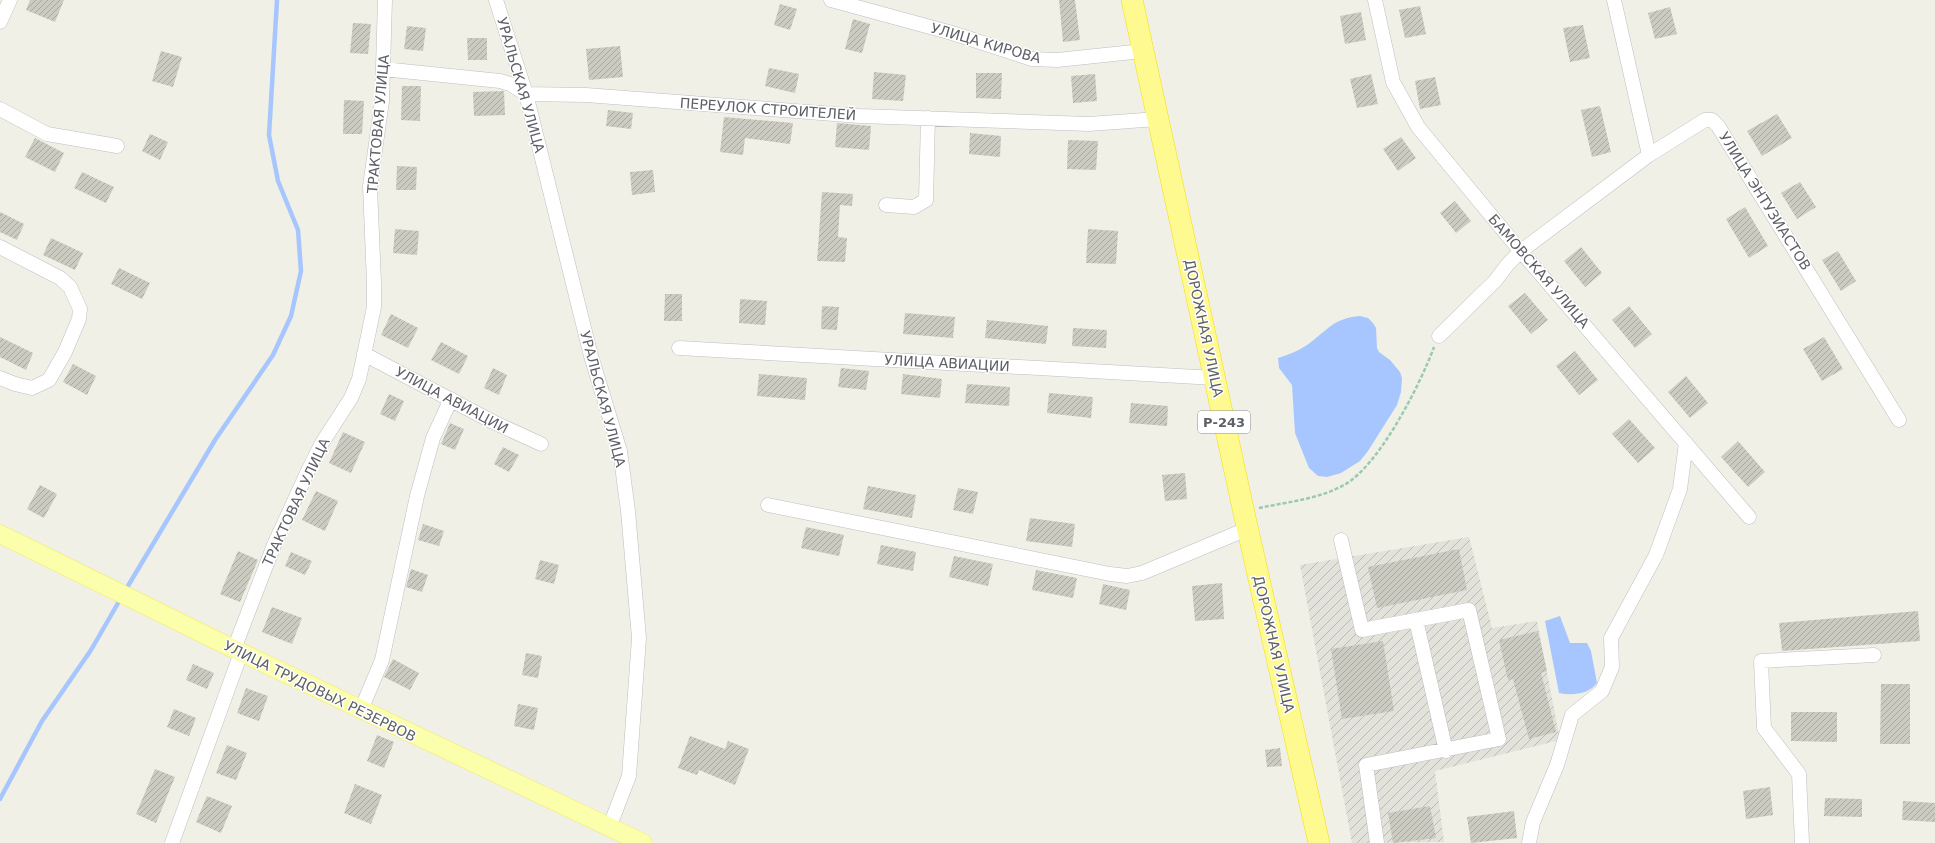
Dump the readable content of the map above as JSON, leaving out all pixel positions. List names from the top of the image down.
{
  "streets": {
    "highway": ["ДОРОЖНАЯ УЛИЦА", "Р-243"],
    "main road": ["УЛИЦА ТРУДОВЫХ РЕЗЕРВОВ"],
    "street": [
      "УЛИЦА КИРОВА",
      "УРАЛЬСКАЯ УЛИЦА",
      "ПЕРЕУЛОК СТРОИТЕЛЕЙ",
      "ТРАКТОВАЯ УЛИЦА",
      "УЛИЦА ЭНТУЗИАСТОВ",
      "БАМОВСКАЯ УЛИЦА",
      "УЛИЦА АВИАЦИИ"
    ]
  },
  "crossings": [
    ["УЛИЦА КИРОВА", "ДОРОЖНАЯ УЛИЦА"],
    ["УРАЛЬСКАЯ УЛИЦА", "ПЕРЕУЛОК СТРОИТЕЛЕЙ"],
    ["УРАЛЬСКАЯ УЛИЦА", "УЛИЦА ТРУДОВЫХ РЕЗЕРВОВ"],
    ["ПЕРЕУЛОК СТРОИТЕЛЕЙ", "ДОРОЖНАЯ УЛИЦА"],
    ["ТРАКТОВАЯ УЛИЦА", "УЛИЦА АВИАЦИИ"],
    ["ТРАКТОВАЯ УЛИЦА", "УЛИЦА ТРУДОВЫХ РЕЗЕРВОВ"],
    ["ДОРОЖНАЯ УЛИЦА", "УЛИЦА АВИАЦИИ"]
  ]
}
